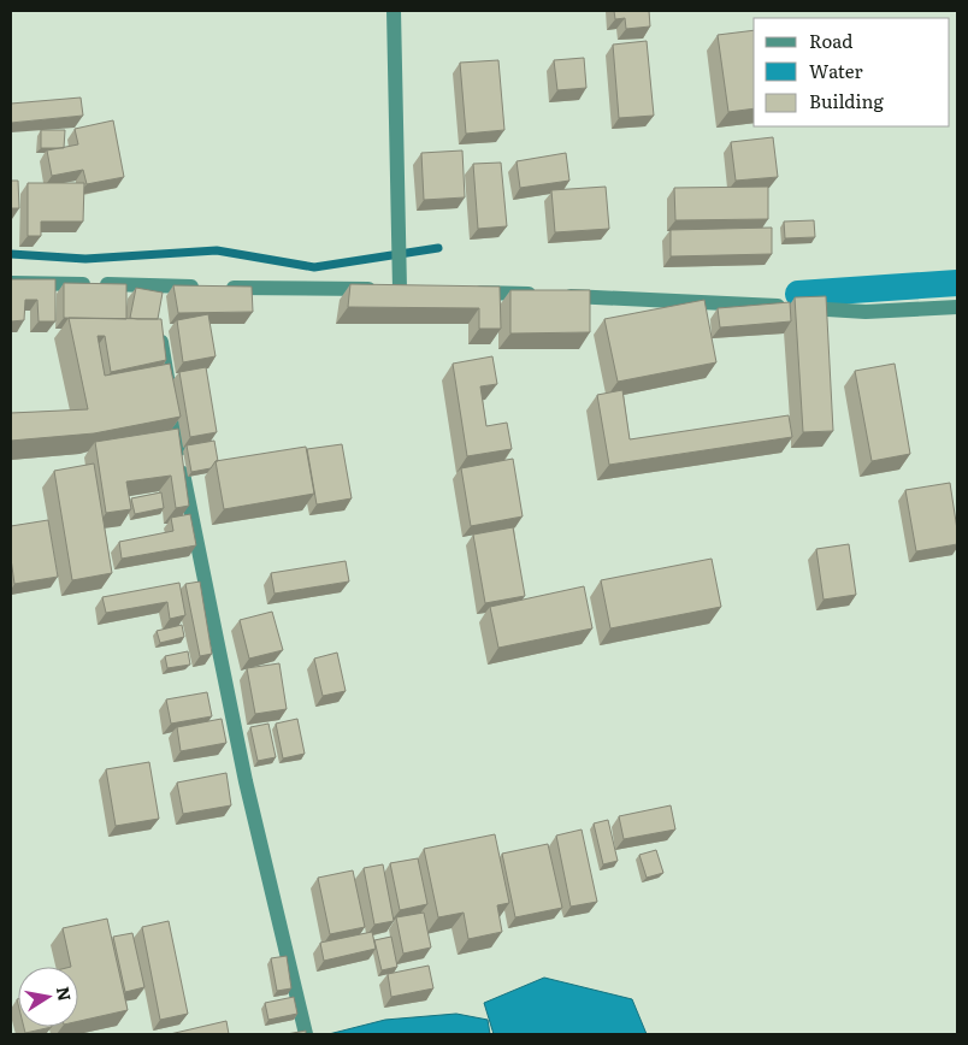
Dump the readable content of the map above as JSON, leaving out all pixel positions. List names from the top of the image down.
{
  "legend": ["Road", "Water", "Building"],
  "north": "right"
}
